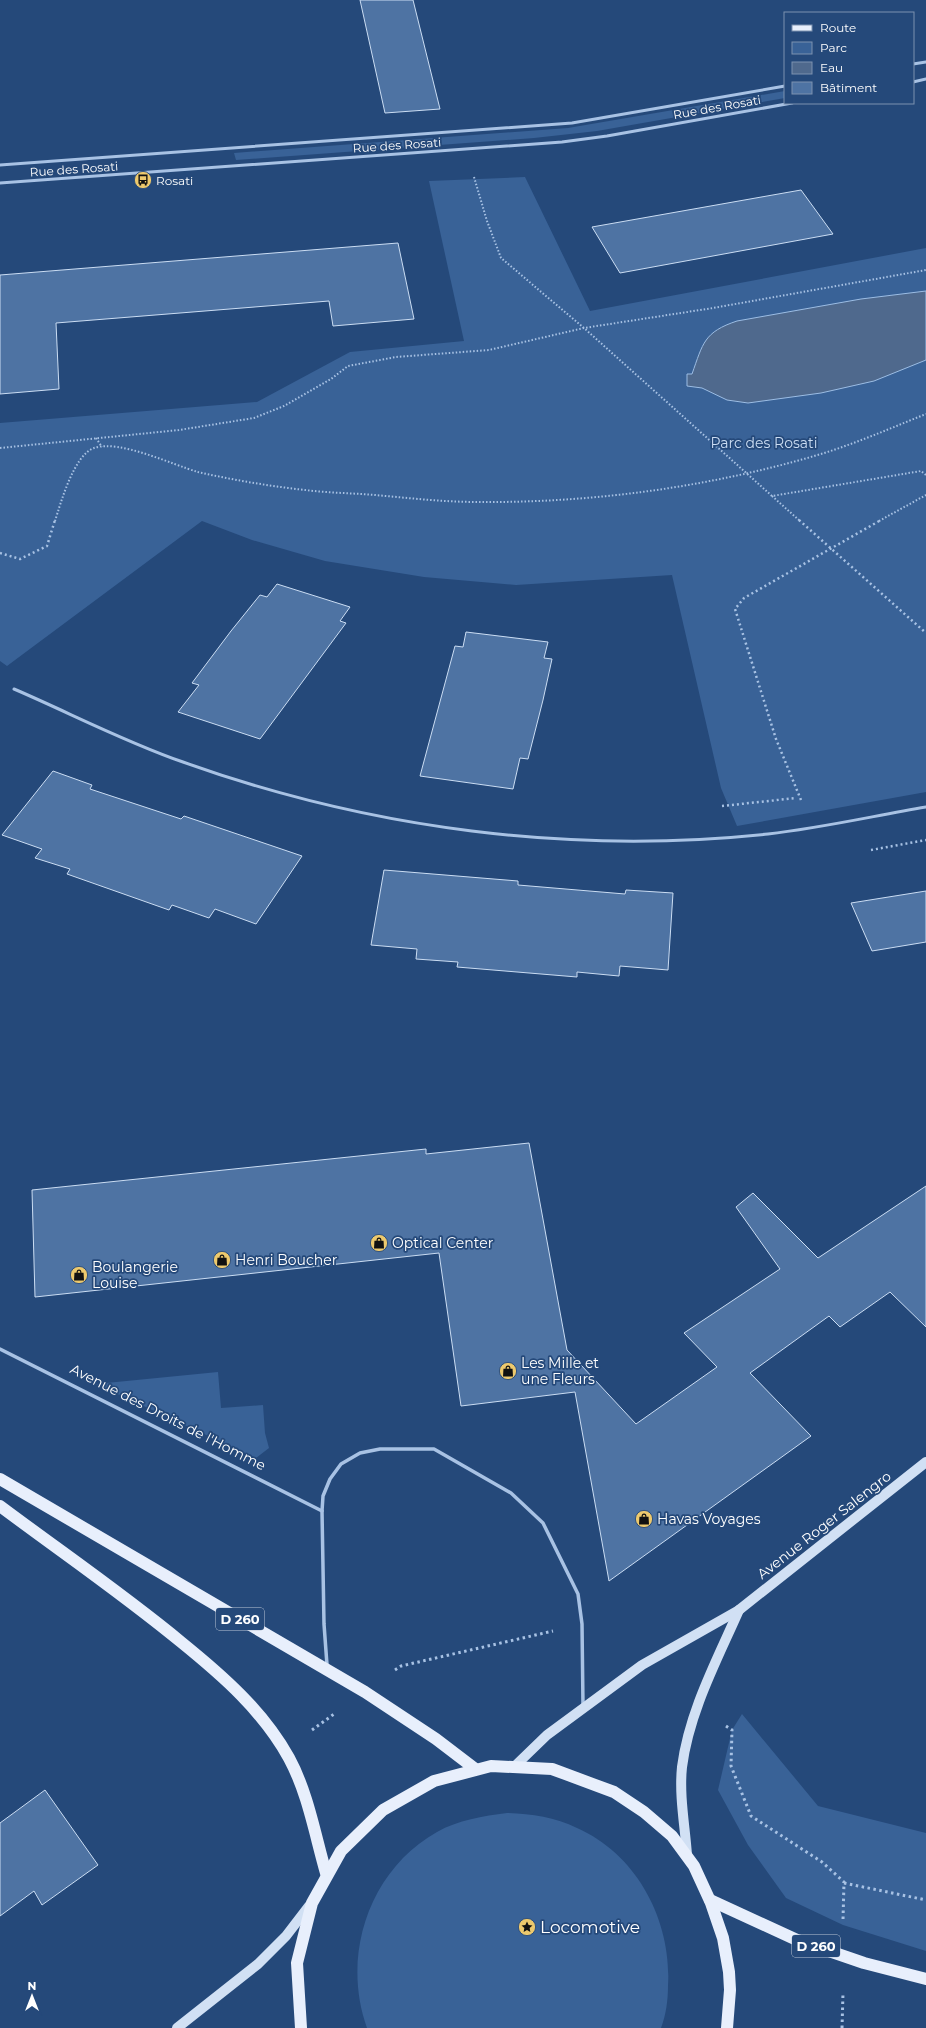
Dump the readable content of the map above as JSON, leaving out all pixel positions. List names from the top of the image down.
{
  "streets": {
    "main road": ["D 260"],
    "street": ["Rue des Rosati", "Avenue Roger Salengro"],
    "lane": ["Avenue des Droits de l'Homme"]
  },
  "parks": ["Parc des Rosati"],
  "places": {
    "bus stop": ["Rosati"],
    "shop": [
      "Optical Center",
      "Henri Boucher",
      "Boulangerie Louise",
      "Les Mille et une Fleurs",
      "Havas Voyages"
    ],
    "place": ["Locomotive"]
  },
  "legend": [
    "Route",
    "Parc",
    "Eau",
    "Bâtiment"
  ],
  "north": "top"
}
